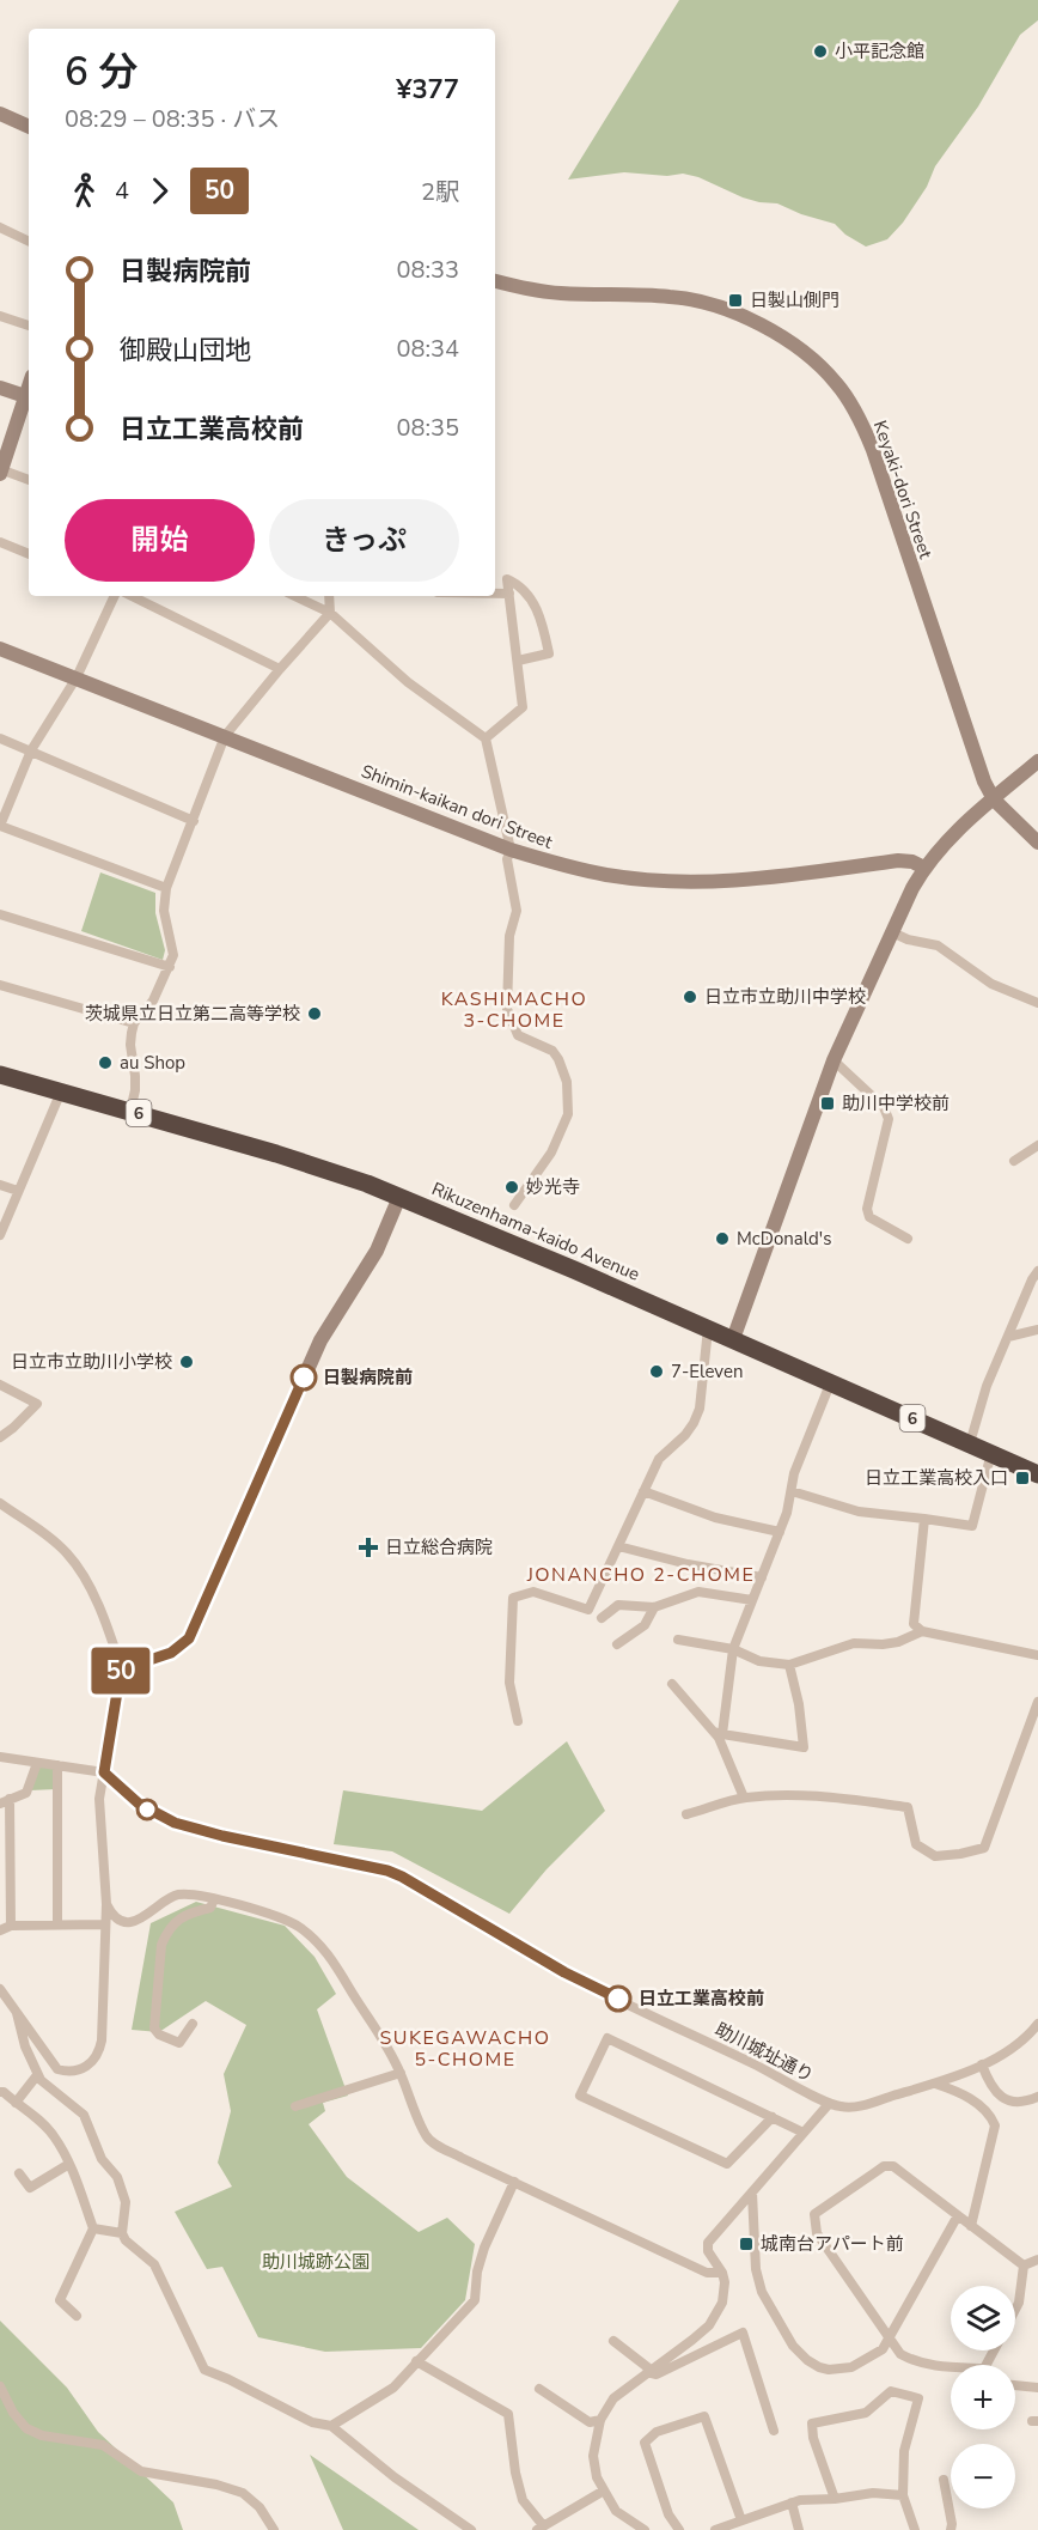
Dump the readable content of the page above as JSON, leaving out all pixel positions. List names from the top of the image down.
{
  "streets": {
    "highway": ["6", "Rikuzenhama-kaido Avenue"],
    "street": ["Keyaki-dori Street", "Shimin-kaikan dori Street", "助川城址通り"]
  },
  "districts": ["KASHIMACHO 3-CHOME", "JONANCHO 2-CHOME", "SUKEGAWACHO 5-CHOME"],
  "parks": ["助川城跡公園"],
  "places": {
    "other": [
      "小平記念館",
      "日立市立助川中学校",
      "茨城県立日立第二高等学校",
      "au Shop",
      "妙光寺",
      "McDonald's",
      "日立市立助川小学校",
      "7-Eleven",
      "日製病院前",
      "日立工業高校前"
    ],
    "transit": [
      "日製山側門",
      "助川中学校前",
      "日立工業高校入口",
      "城南台アパート前"
    ],
    "health": ["日立総合病院"]
  },
  "lines": ["bus line 50"],
  "page": {
    "on_map": "50",
    "heading": ["6 分", "08:29 – 08:35 · バス", "¥377"],
    "legs": ["4", "50", "2駅"],
    "list": [
      {
        "name": "日製病院前",
        "value": "08:33"
      },
      {
        "name": "御殿山団地",
        "value": "08:34"
      },
      {
        "name": "日立工業高校前",
        "value": "08:35"
      }
    ],
    "buttons": ["開始", "きっぷ"],
    "map_buttons": ["+", "−"]
  }
}
